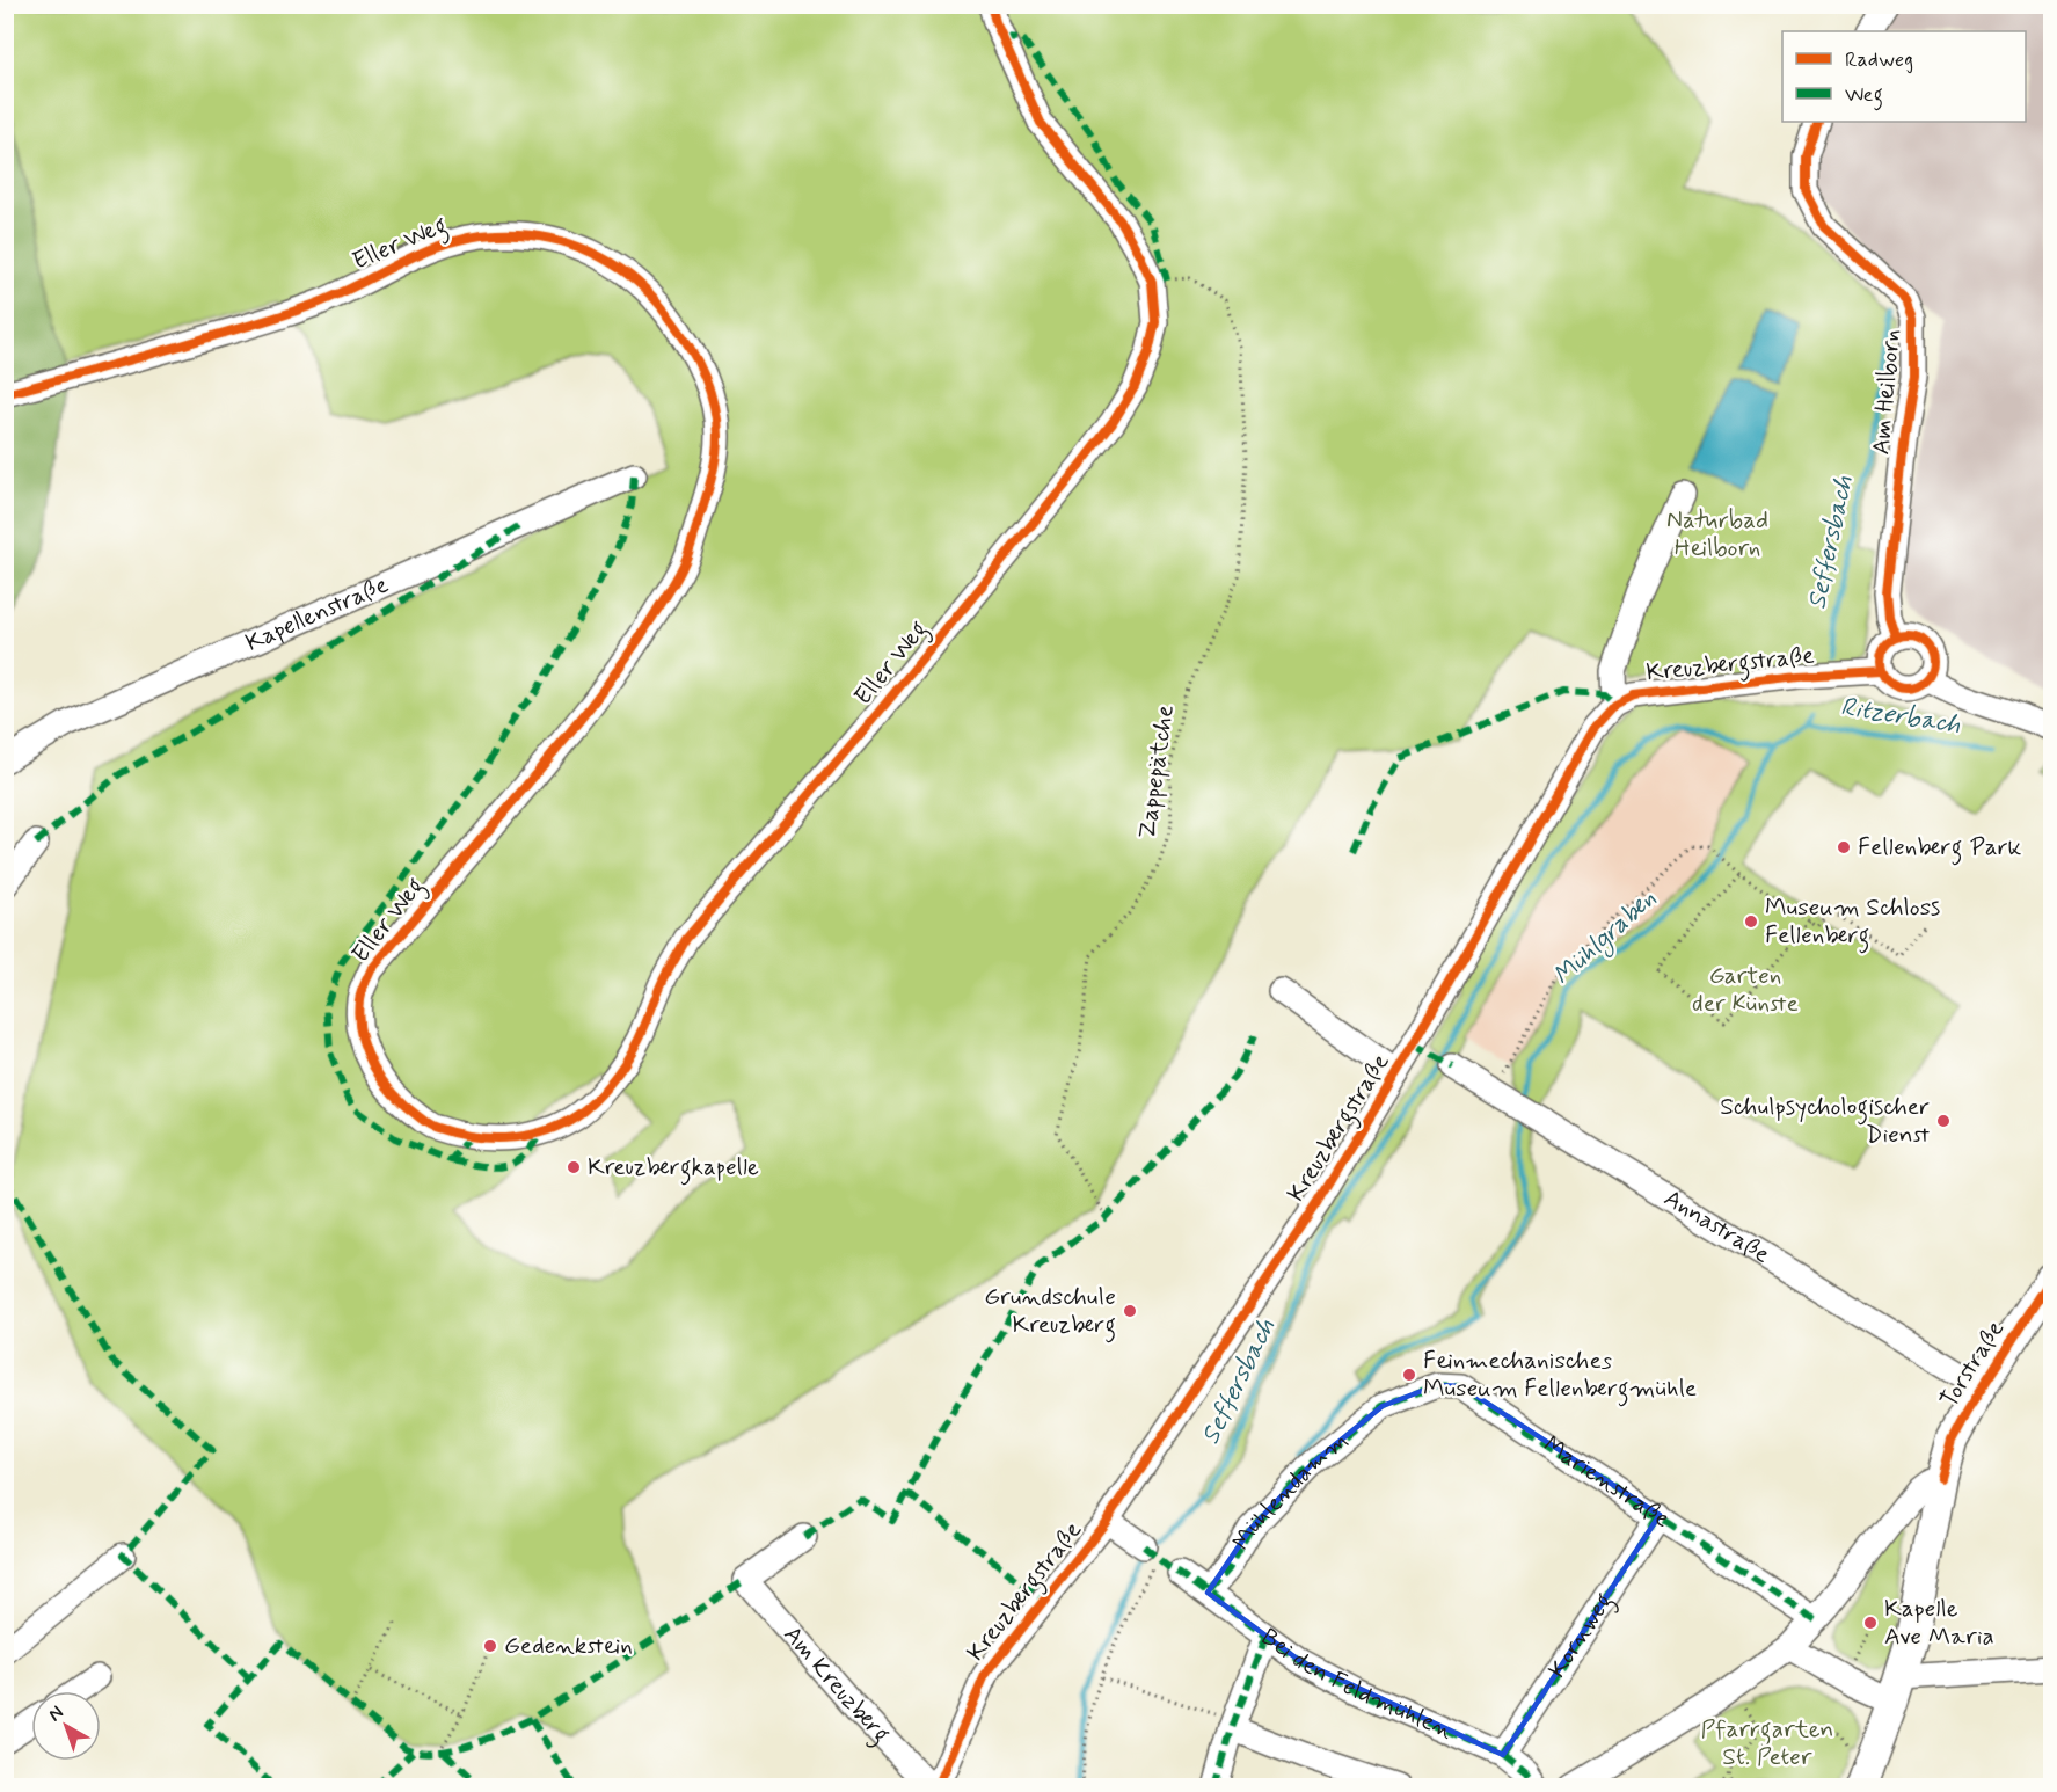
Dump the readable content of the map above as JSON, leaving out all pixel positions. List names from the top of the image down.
{
  "streets": {
    "main road": ["Torstraße"],
    "street": [
      "Eller Weg",
      "Am Heilborn",
      "Kapellenstraße",
      "Kreuzbergstraße",
      "Annastraße",
      "Marienstraße",
      "Mühlendamm",
      "Kornweg",
      "Bei den Feldmühlen",
      "Am Kreuzberg"
    ],
    "path": ["Zappepätche"]
  },
  "crossings": [
    ["Eller Weg", "Zappepätche"],
    ["Am Heilborn", "Kreuzbergstraße"],
    ["Annastraße", "Torstraße"],
    ["Marienstraße", "Mühlendamm"],
    ["Marienstraße", "Kornweg"],
    ["Mühlendamm", "Bei den Feldmühlen"],
    ["Kornweg", "Bei den Feldmühlen"]
  ],
  "water": ["Seffersbach", "Ritzerbach", "Mühlgraben"],
  "parks": ["Naturbad Heilborn", "Garten der Künste", "Pfarrgarten St. Peter"],
  "places": [
    "Fellenberg Park",
    "Museum Schloss Fellenberg",
    "Schulpsychologischer Dienst",
    "Kreuzbergkapelle",
    "Grundschule Kreuzberg",
    "Feinmechanisches Museum Fellenbergmühle",
    "Kapelle Ave Maria",
    "Gedenkstein"
  ],
  "legend": ["Radweg", "Weg"],
  "north": "top left"
}
